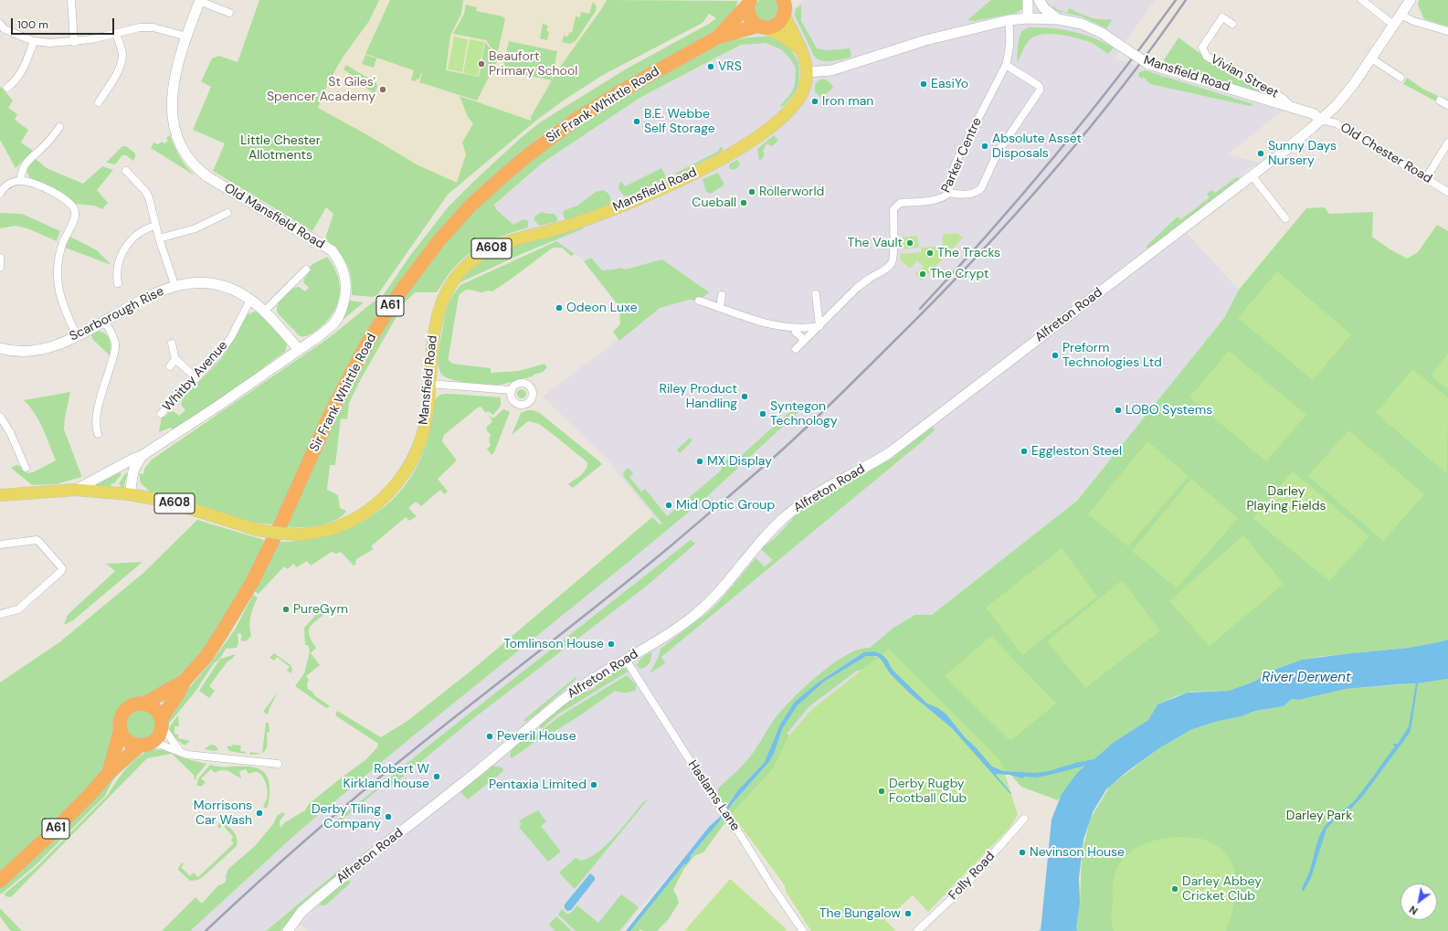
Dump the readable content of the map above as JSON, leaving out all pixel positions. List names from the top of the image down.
{
  "streets": {
    "highway": ["Sir Frank Whittle Road", "A61"],
    "main road": ["Mansfield Road", "A608"],
    "street": [
      "Vivian Street",
      "Old Chester Road",
      "Parker Centre",
      "Old Mansfield Road",
      "Scarborough Rise",
      "Alfreton Road",
      "Whitby Avenue",
      "Haslams Lane",
      "Folly Road"
    ]
  },
  "crossings": [
    ["Mansfield Road", "Vivian Street"],
    ["Mansfield Road", "Sir Frank Whittle Road"],
    ["Mansfield Road", "Old Chester Road"],
    ["Mansfield Road", "Parker Centre"],
    ["Mansfield Road", "Old Mansfield Road"],
    ["Mansfield Road", "Alfreton Road"],
    ["Sir Frank Whittle Road", "A61"],
    ["Old Chester Road", "Alfreton Road"],
    ["Old Mansfield Road", "Scarborough Rise"],
    ["Scarborough Rise", "Whitby Avenue"],
    ["Alfreton Road", "Haslams Lane"]
  ],
  "water": ["River Derwent"],
  "parks": ["Little Chester Allotments", "Darley Playing Fields", "Darley Park"],
  "places": [
    "Beaufort Primary School",
    "VRS",
    "EasiYo",
    "St Giles' Spencer Academy",
    "Iron man",
    "B.E. Webbe Self Storage",
    "Absolute Asset Disposals",
    "Sunny Days Nursery",
    "Rollerworld",
    "Cueball",
    "The Vault",
    "The Tracks",
    "The Crypt",
    "Odeon Luxe",
    "Preform Technologies Ltd",
    "Riley Product Handling",
    "LOBO Systems",
    "Syntegon Technology",
    "Eggleston Steel",
    "MX Display",
    "Mid Optic Group",
    "PureGym",
    "Tomlinson House",
    "Peveril House",
    "Robert W Kirkland house",
    "Pentaxia Limited",
    "Derby Rugby Football Club",
    "Morrisons Car Wash",
    "Derby Tiling Company",
    "Nevinson House",
    "Darley Abbey Cricket Club",
    "The Bungalow"
  ],
  "scale_bar": "100 m",
  "north": "bottom left"
}
